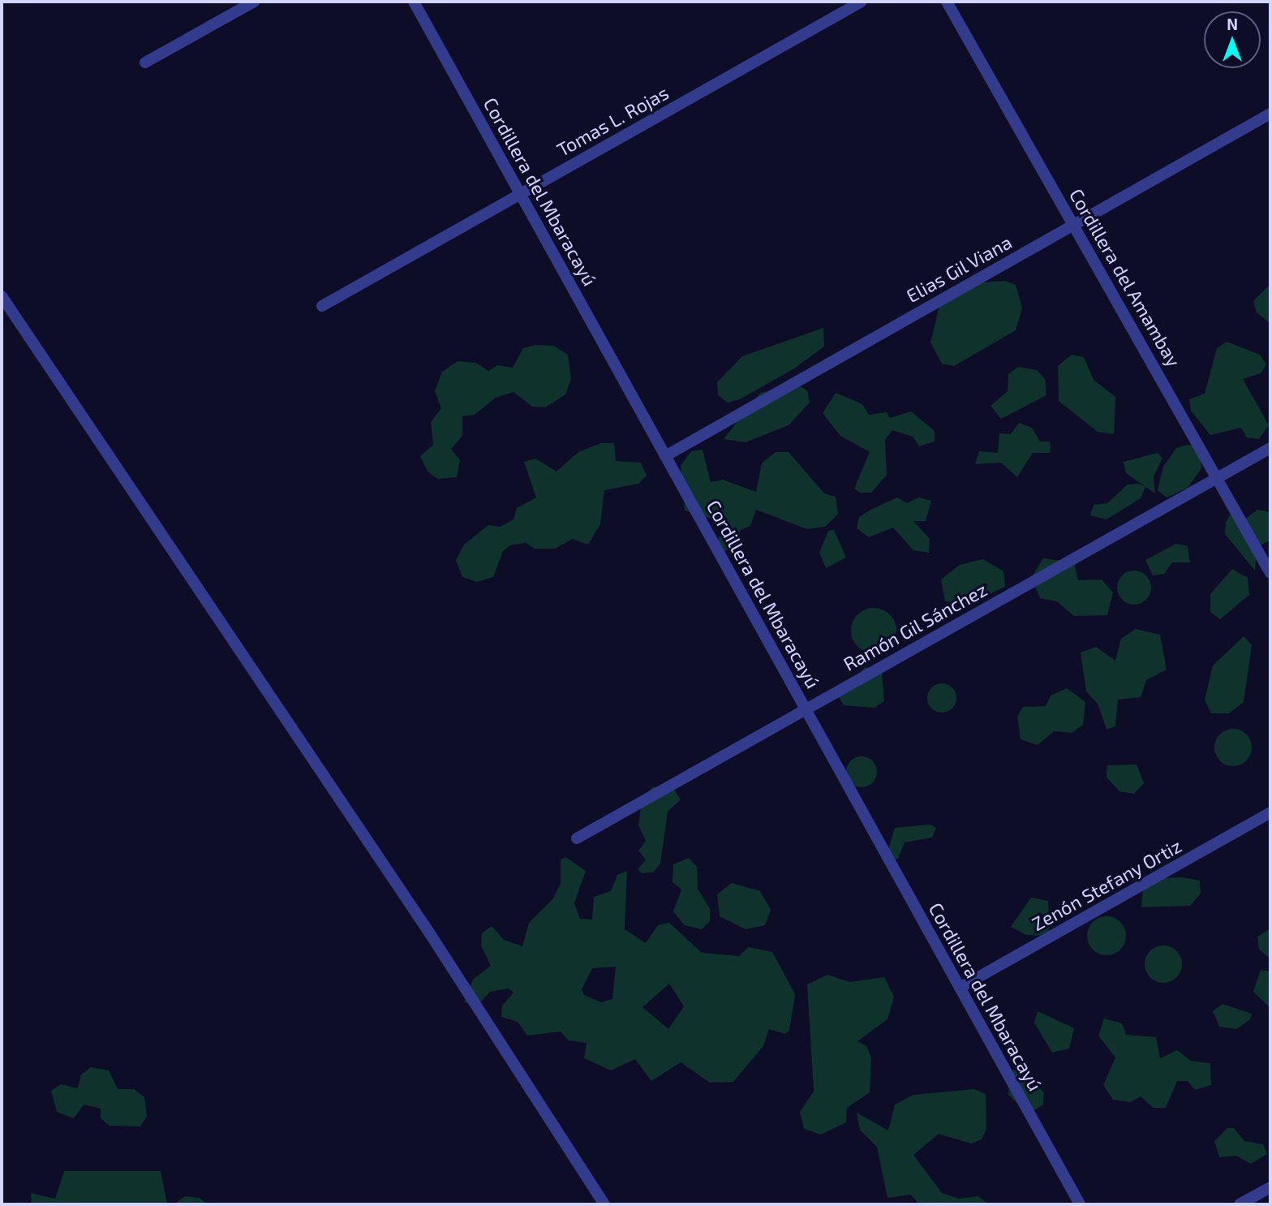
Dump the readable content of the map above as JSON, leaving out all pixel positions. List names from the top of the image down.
{
  "streets": {
    "street": [
      "Tomas L. Rojas",
      "Cordillera del Mbaracayú",
      "Elias Gil Viana",
      "Cordillera del Amambay",
      "Ramón Gil Sánchez",
      "Zenón Stefany Ortiz"
    ]
  },
  "crossings": [
    ["Tomas L. Rojas", "Cordillera del Mbaracayú"],
    ["Cordillera del Mbaracayú", "Elias Gil Viana"],
    ["Cordillera del Mbaracayú", "Ramón Gil Sánchez"],
    ["Cordillera del Mbaracayú", "Zenón Stefany Ortiz"],
    ["Elias Gil Viana", "Cordillera del Amambay"],
    ["Cordillera del Amambay", "Ramón Gil Sánchez"]
  ],
  "north": "top"
}
